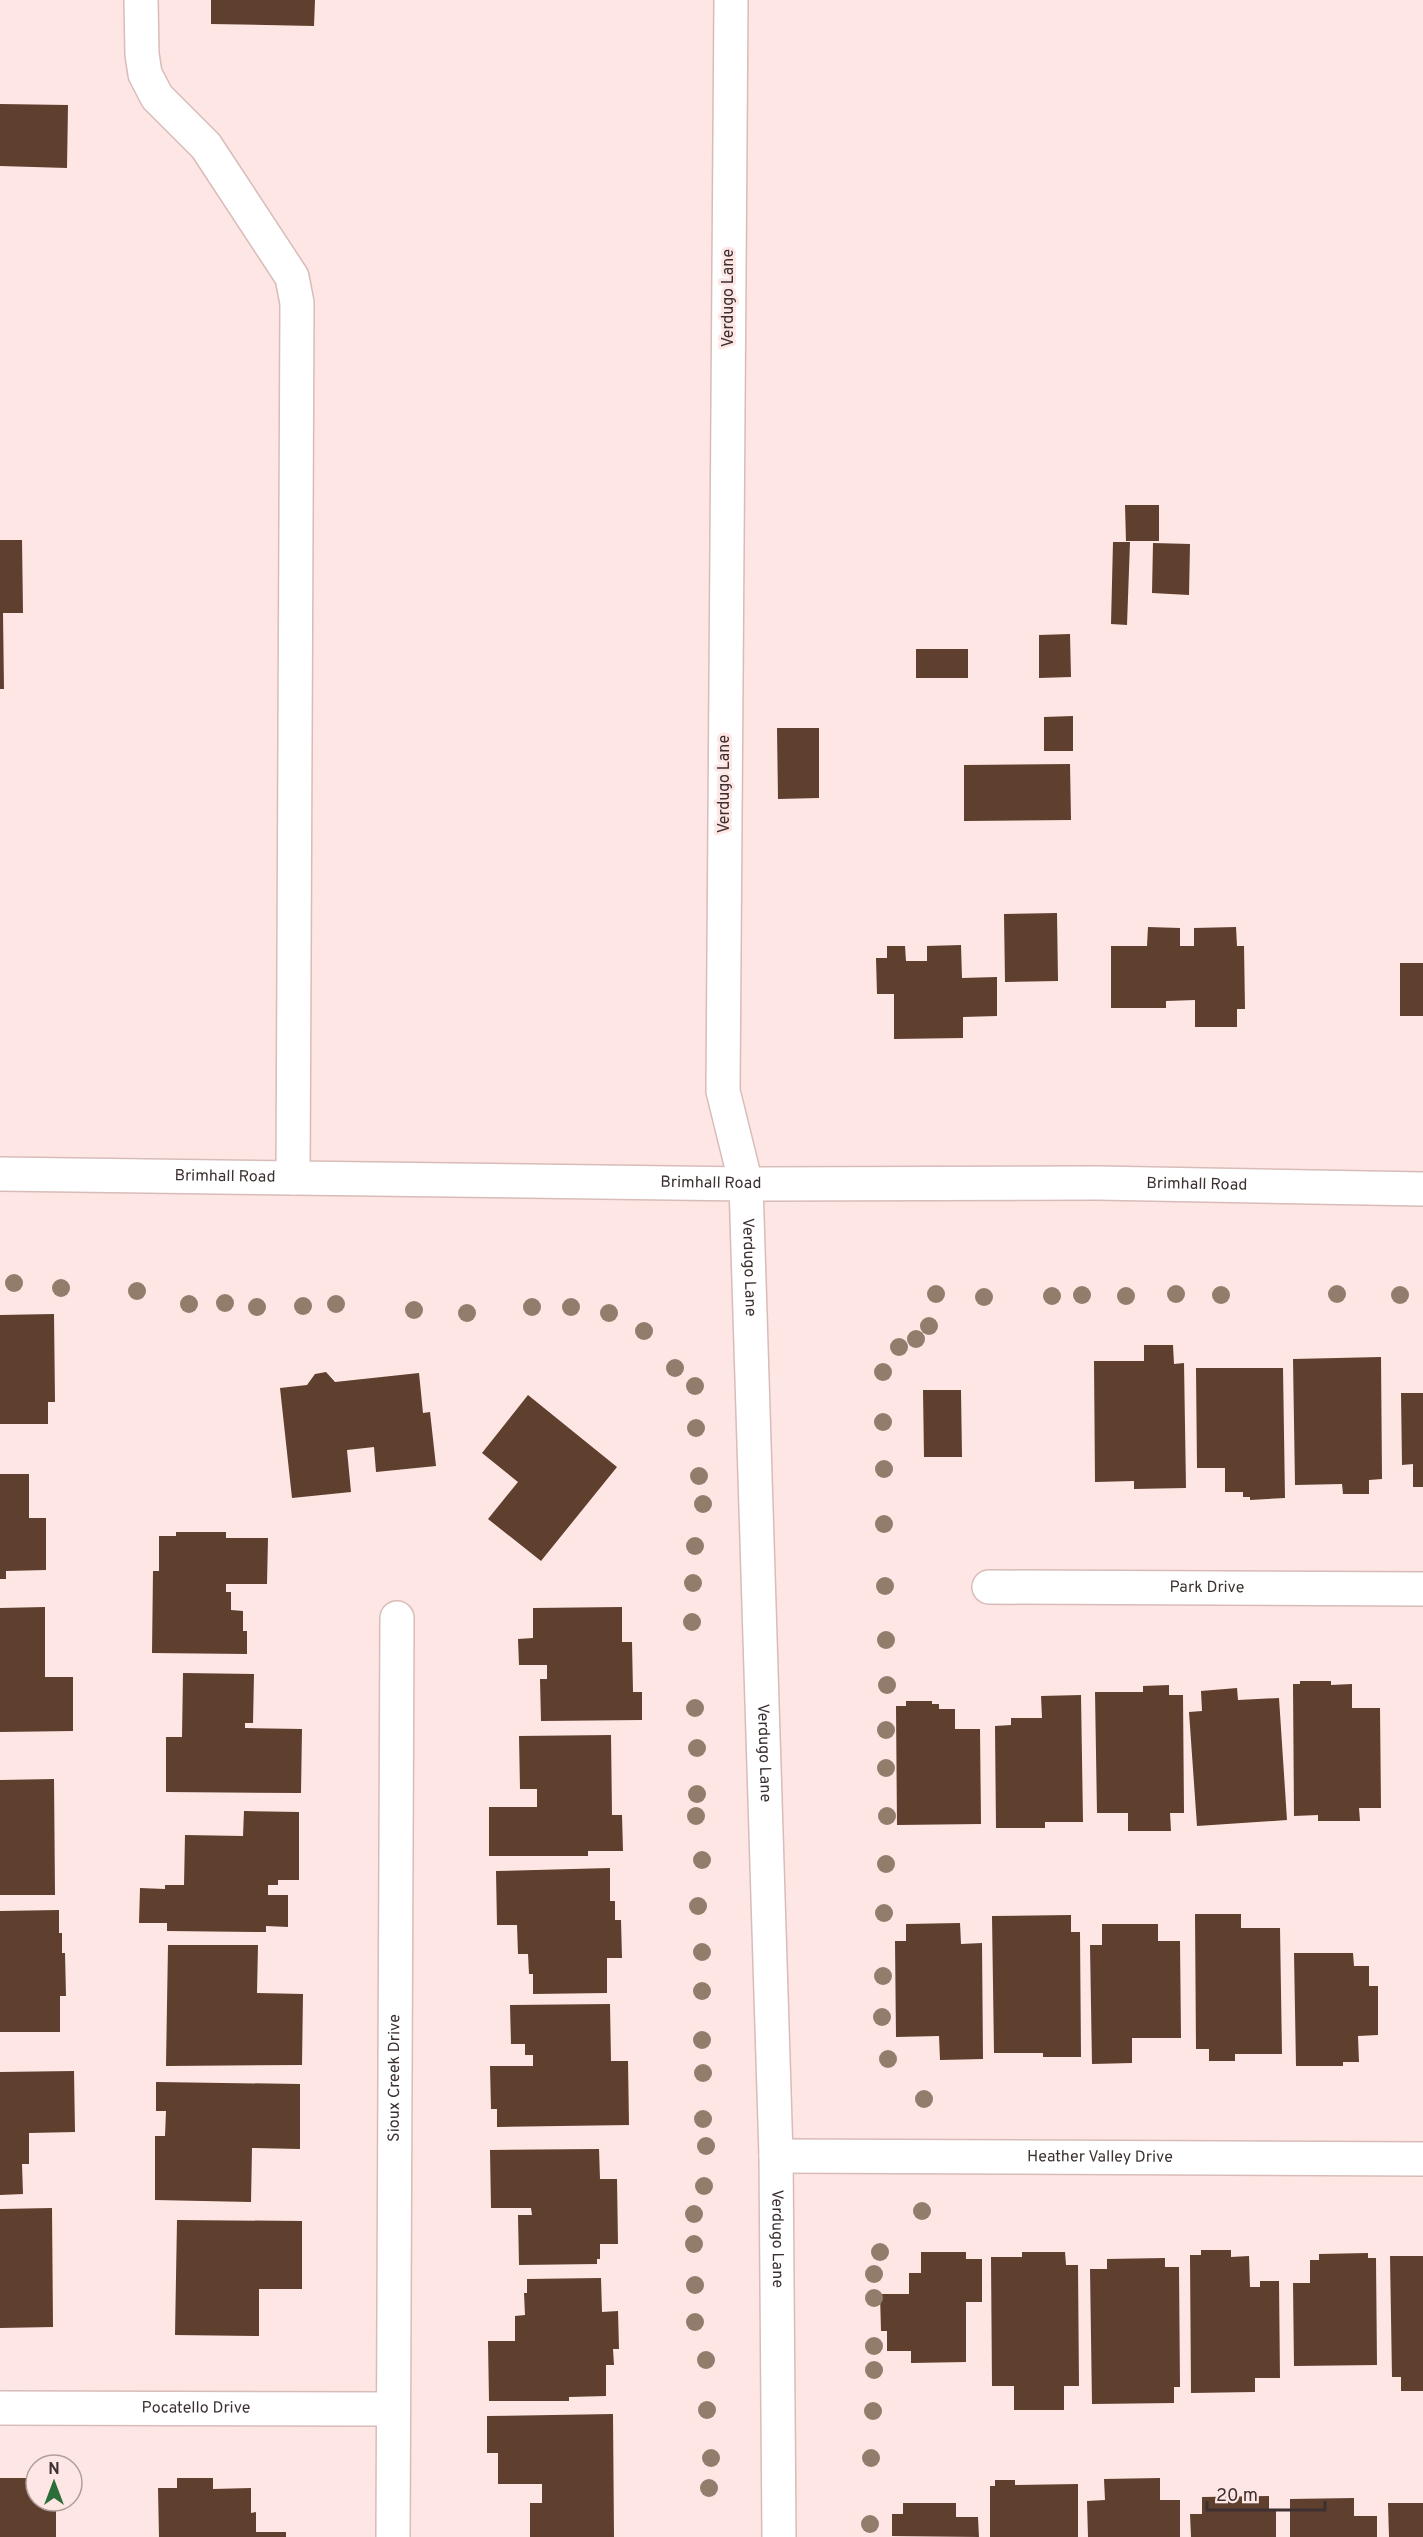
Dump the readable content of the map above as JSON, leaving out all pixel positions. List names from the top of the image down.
{
  "streets": {
    "street": [
      "Verdugo Lane",
      "Brimhall Road",
      "Park Drive",
      "Sioux Creek Drive",
      "Heather Valley Drive",
      "Pocatello Drive"
    ]
  },
  "crossings": [
    ["Verdugo Lane", "Brimhall Road"],
    ["Verdugo Lane", "Heather Valley Drive"],
    ["Sioux Creek Drive", "Pocatello Drive"]
  ],
  "scale_bar": "20 m",
  "north": "top"
}
